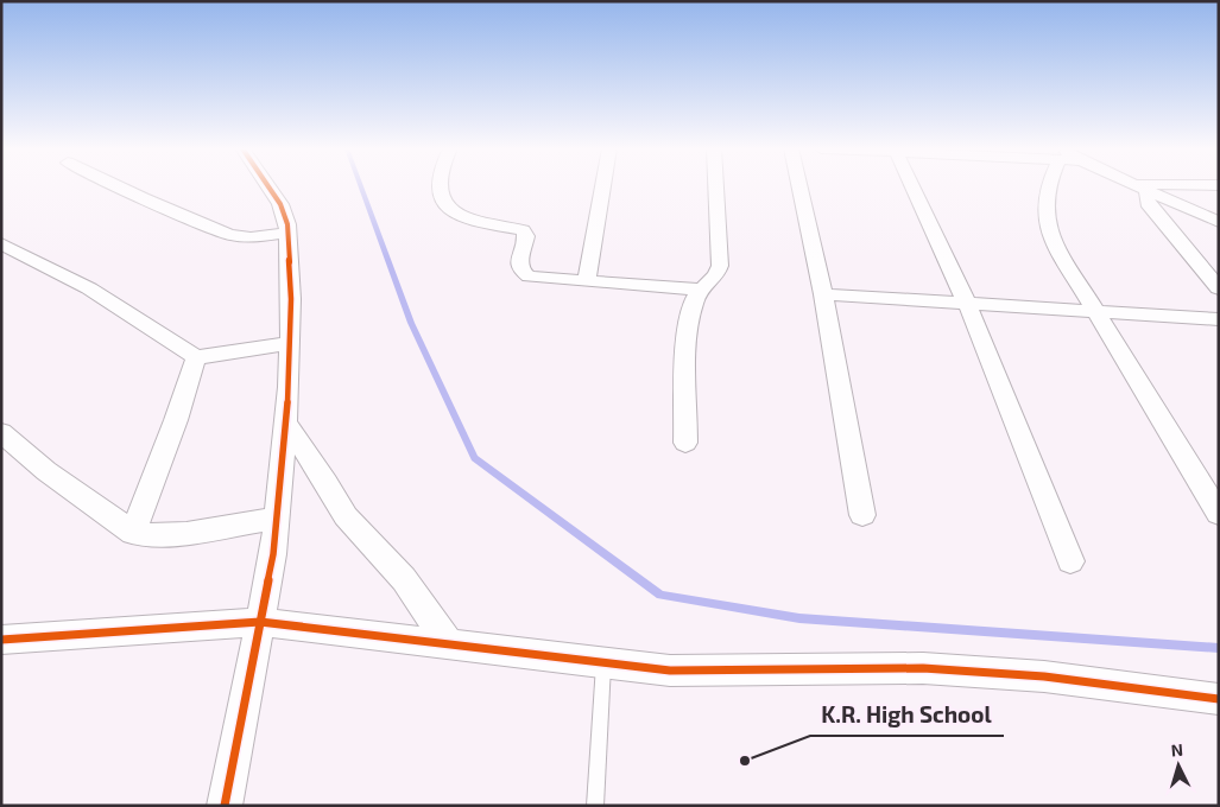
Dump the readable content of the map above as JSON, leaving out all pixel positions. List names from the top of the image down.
{
  "places": ["K.R. High School"],
  "north": "top"
}
